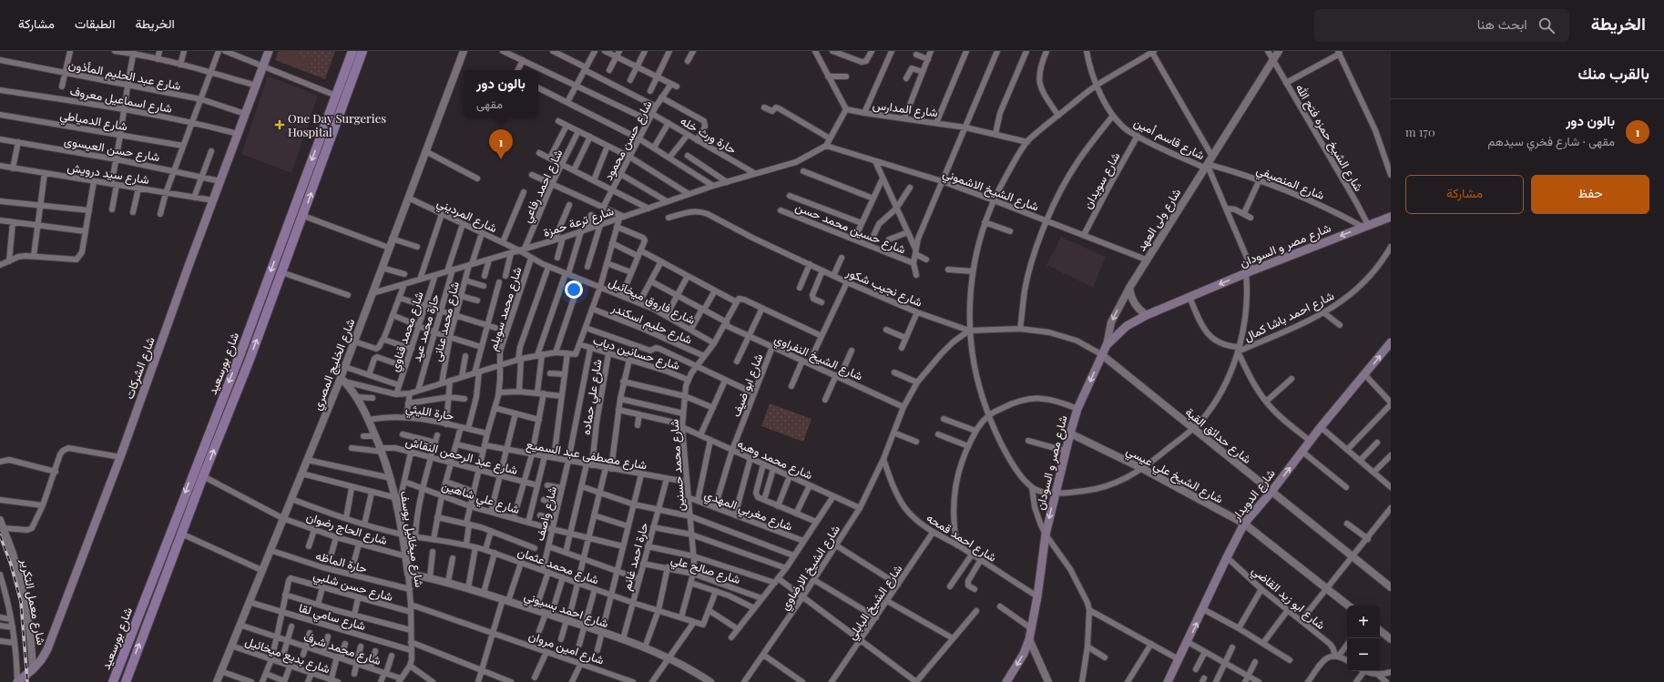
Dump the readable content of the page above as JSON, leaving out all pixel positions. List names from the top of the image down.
{
  "streets": {
    "main road": [
      "شارع مصر و السودان",
      "شارع بورسعيد",
      "شارع الشركات",
      "شارع الدويدار"
    ],
    "street": [
      "شارع عبد الحليم المأذون",
      "شارع اسماعيل معروف",
      "شارع المدارس",
      "شارع الدمياطي",
      "حارة ورث خله",
      "شارع الشيخ حمزه فتح الله",
      "شارع قاسم أمين",
      "شارع حسن محمود",
      "شارع حسن العيسوى",
      "شارع سيد درويش",
      "شارع سويدان",
      "شارع المنصيفي",
      "شارع احمد رفاعي",
      "شارع الشيخ الاشموني",
      "شارع المرديني",
      "شارع ولى العهد",
      "شارع ترعة حمزة",
      "شارع حسين محمد حسن",
      "شارع نجيب شكور",
      "شارع فاروق ميخائيل",
      "شارع محمد سويلم",
      "شارع احمد باشا كمال",
      "شارع محمد عنانى",
      "شارع حليم اسكندر",
      "حارة محمد عيد",
      "شارع محمد قناوي",
      "شارع حسانين دياب",
      "شارع الشيخ النفراوي",
      "شارع الخليج المصري",
      "شارع ابو ضيف",
      "شارع علي حماده",
      "حارة الليثي",
      "شارع حدائق القبة",
      "شارع مصطفى عبد السميع",
      "شارع عبد الرحمن النقاش",
      "شارع محمد وهبه",
      "شارع محمد حسنين",
      "شارع الشيخ علي عيسي",
      "شارع علي شاهين",
      "شارع مغربي المهدي",
      "شارع واصف",
      "شارع الحاج رضوان",
      "شارع احمد قمحه",
      "شارع ميخائيل يوسف",
      "حارة احمد غانم",
      "حارة الماظه",
      "شارع محمد عثمان",
      "شارع الشيخ الارضاوي",
      "شارع صالح علي",
      "شارع حسن شلبي",
      "شارع ابو زيد القاضي",
      "شارع معمل التكرير",
      "شارع الشيخ البابلي",
      "شارع احمد بسيوني",
      "شارع سامي لقا",
      "شارع امين مروان",
      "شارع محمد شرف",
      "شارع بديع ميخائيل"
    ]
  },
  "crossings": [
    ["شارع عبد الحليم المأذون", "شارع الشركات"],
    ["شارع اسماعيل معروف", "شارع الشركات"],
    ["حارة ورث خله", "شارع حسن محمود"],
    ["حارة ورث خله", "شارع ترعة حمزة"],
    ["شارع الشيخ حمزه فتح الله", "شارع المنصيفي"],
    ["شارع الشيخ حمزه فتح الله", "شارع ولى العهد"],
    ["شارع الشيخ حمزه فتح الله", "شارع مصر و السودان"],
    ["شارع قاسم أمين", "شارع سويدان"],
    ["شارع قاسم أمين", "شارع المنصيفي"],
    ["شارع قاسم أمين", "شارع ولى العهد"],
    ["شارع حسن العيسوى", "شارع الشركات"],
    ["شارع سيد درويش", "شارع الشركات"],
    ["شارع سويدان", "شارع الشيخ الاشموني"],
    ["شارع المنصيفي", "شارع ولى العهد"],
    ["شارع المنصيفي", "شارع مصر و السودان"],
    ["شارع احمد رفاعي", "شارع المرديني"],
    ["شارع احمد رفاعي", "شارع ترعة حمزة"],
    ["شارع الشيخ الاشموني", "شارع ولى العهد"],
    ["شارع الشيخ الاشموني", "شارع ترعة حمزة"],
    ["شارع المرديني", "شارع ترعة حمزة"],
    ["شارع المرديني", "شارع فاروق ميخائيل"],
    ["شارع المرديني", "شارع محمد سويلم"],
    ["شارع المرديني", "شارع محمد عنانى"],
    ["شارع المرديني", "شارع الخليج المصري"],
    ["شارع ولى العهد", "شارع مصر و السودان"],
    ["شارع ترعة حمزة", "شارع محمد عنانى"],
    ["شارع ترعة حمزة", "حارة محمد عيد"],
    ["شارع ترعة حمزة", "شارع محمد قناوي"],
    ["شارع ترعة حمزة", "شارع الخليج المصري"],
    ["شارع مصر و السودان", "شارع نجيب شكور"],
    ["شارع مصر و السودان", "شارع حدائق القبة"],
    ["شارع مصر و السودان", "شارع الشيخ علي عيسي"],
    ["شارع مصر و السودان", "شارع احمد قمحه"],
    ["شارع نجيب شكور", "شارع حدائق القبة"],
    ["شارع نجيب شكور", "شارع الشيخ الارضاوي"],
    ["شارع فاروق ميخائيل", "شارع محمد حسنين"],
    ["شارع محمد سويلم", "حارة الليثي"],
    ["شارع محمد سويلم", "شارع مصطفى عبد السميع"],
    ["شارع محمد سويلم", "شارع عبد الرحمن النقاش"],
    ["شارع محمد سويلم", "شارع علي شاهين"],
    ["شارع محمد سويلم", "شارع محمد عثمان"],
    ["شارع حليم اسكندر", "شارع محمد حسنين"],
    ["شارع حسانين دياب", "شارع علي حماده"],
    ["شارع حسانين دياب", "شارع محمد حسنين"],
    ["شارع حسانين دياب", "شارع واصف"],
    ["شارع الشيخ النفراوي", "شارع ابو ضيف"],
    ["شارع الشيخ النفراوي", "شارع محمد حسنين"],
    ["شارع الشيخ النفراوي", "شارع الشيخ الارضاوي"],
    ["شارع بورسعيد", "شارع الحاج رضوان"],
    ["شارع الخليج المصري", "شارع الحاج رضوان"],
    ["شارع الخليج المصري", "شارع ميخائيل يوسف"],
    ["شارع الخليج المصري", "حارة الماظه"],
    ["شارع الخليج المصري", "شارع محمد عثمان"],
    ["شارع الخليج المصري", "شارع سامي لقا"],
    ["شارع الخليج المصري", "شارع محمد شرف"],
    ["شارع الخليج المصري", "شارع بديع ميخائيل"],
    ["شارع الشركات", "شارع معمل التكرير"],
    ["شارع ابو ضيف", "شارع محمد وهبه"],
    ["شارع ابو ضيف", "شارع مغربي المهدي"],
    ["شارع علي حماده", "شارع مصطفى عبد السميع"],
    ["شارع علي حماده", "شارع علي شاهين"],
    ["حارة الليثي", "شارع ميخائيل يوسف"],
    ["شارع حدائق القبة", "شارع الدويدار"],
    ["شارع مصطفى عبد السميع", "شارع محمد حسنين"],
    ["شارع مصطفى عبد السميع", "شارع واصف"],
    ["شارع مصطفى عبد السميع", "حارة احمد غانم"],
    ["شارع عبد الرحمن النقاش", "شارع ميخائيل يوسف"],
    ["شارع محمد وهبه", "شارع محمد حسنين"],
    ["شارع محمد وهبه", "شارع الشيخ الارضاوي"],
    ["شارع محمد حسنين", "شارع مغربي المهدي"],
    ["شارع محمد حسنين", "شارع محمد عثمان"],
    ["شارع محمد حسنين", "شارع صالح علي"],
    ["شارع الشيخ علي عيسي", "شارع الدويدار"],
    ["شارع الدويدار", "شارع ابو زيد القاضي"],
    ["شارع علي شاهين", "شارع واصف"],
    ["شارع واصف", "شارع محمد عثمان"],
    ["شارع واصف", "شارع احمد بسيوني"],
    ["شارع الحاج رضوان", "شارع ميخائيل يوسف"],
    ["شارع احمد قمحه", "شارع الشيخ الارضاوي"],
    ["شارع احمد قمحه", "شارع الشيخ البابلي"],
    ["شارع ميخائيل يوسف", "حارة الماظه"],
    ["شارع ميخائيل يوسف", "شارع محمد عثمان"],
    ["شارع ميخائيل يوسف", "شارع حسن شلبي"],
    ["شارع ميخائيل يوسف", "شارع احمد بسيوني"],
    ["شارع ميخائيل يوسف", "شارع سامي لقا"],
    ["شارع ميخائيل يوسف", "شارع امين مروان"],
    ["حارة احمد غانم", "شارع محمد عثمان"],
    ["حارة احمد غانم", "شارع صالح علي"],
    ["حارة احمد غانم", "شارع احمد بسيوني"]
  ],
  "one_way": ["شارع مصر و السودان"],
  "places": {
    "health": ["One Day Surgeries Hospital"]
  },
  "page": {
    "header": "الخريطة",
    "search": "ابحث هنا",
    "nav": ["الخريطة", "الطبقات", "مشاركة"],
    "heading": "بالقرب منك",
    "popup": ["بالون دور", "مقهى"],
    "list": [
      {
        "mark": "1",
        "name": "بالون دور",
        "note": "مقهى · شارع فخري سيدهم",
        "value": "170 m"
      }
    ],
    "pins": "1",
    "buttons": ["حفظ", "مشاركة"],
    "map_buttons": ["+", "−"]
  }
}
